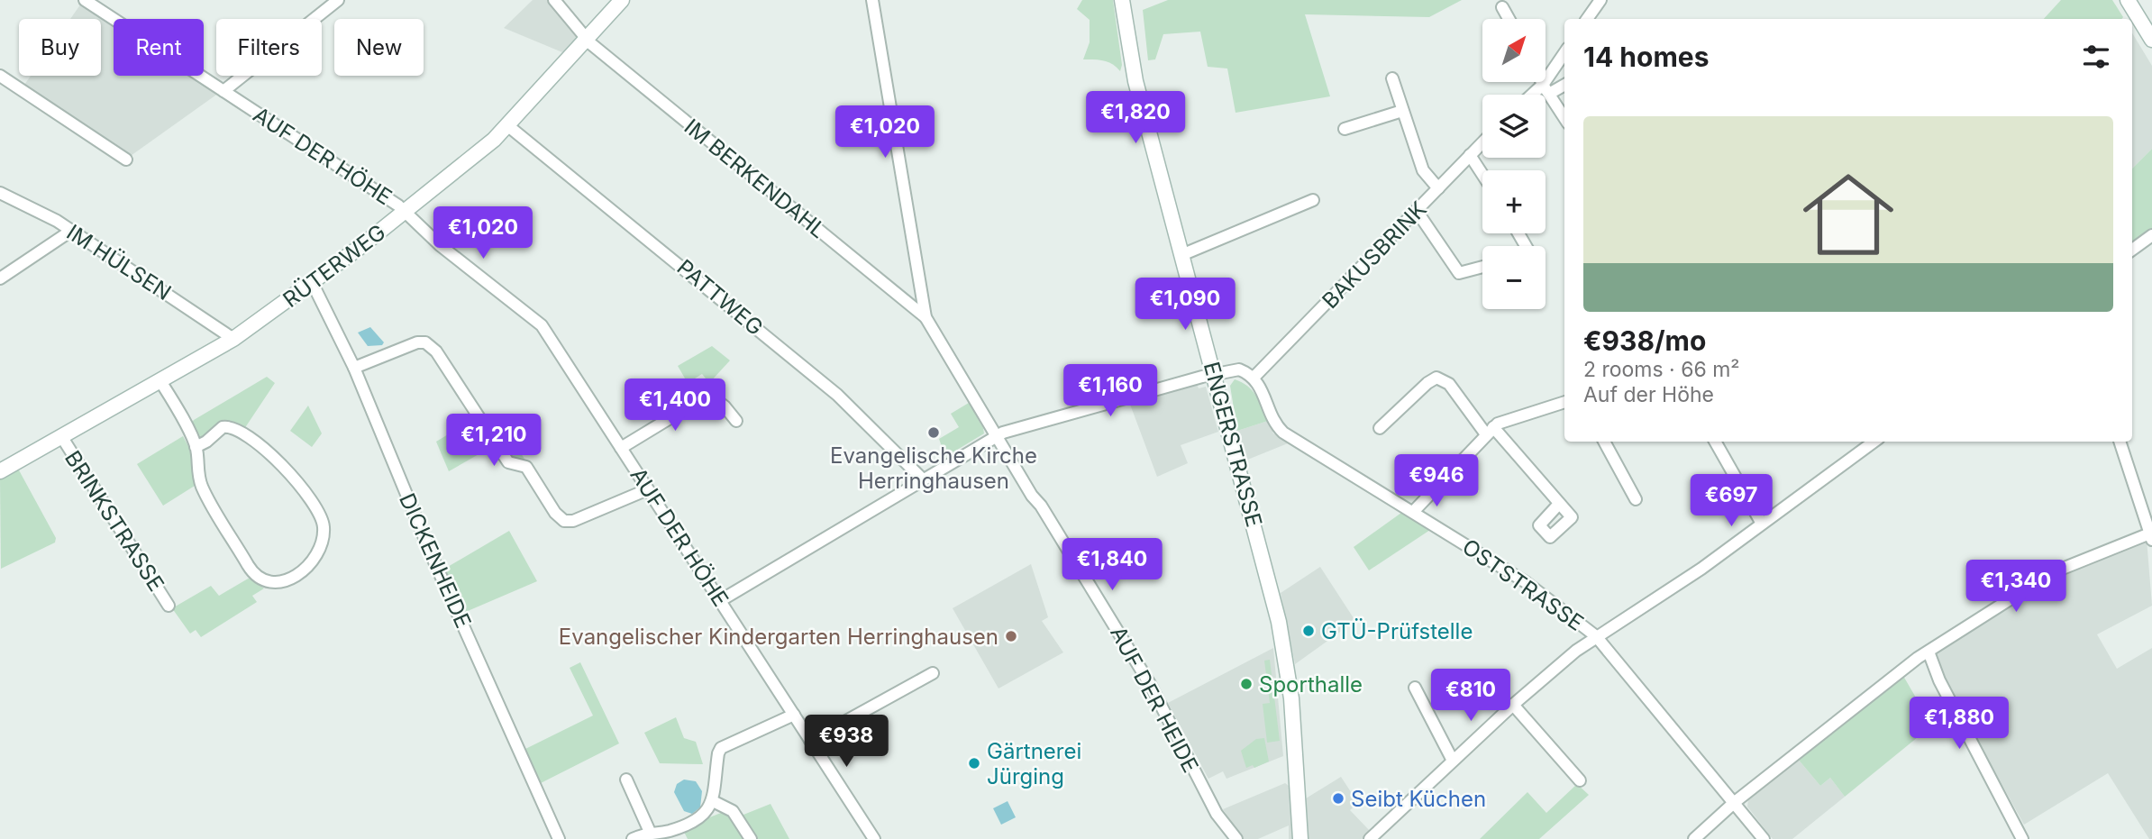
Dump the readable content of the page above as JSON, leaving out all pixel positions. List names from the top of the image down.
{
  "streets": {
    "main road": ["RÜTERWEG", "ENGERSTRASSE"],
    "street": [
      "AUF DER HÖHE",
      "IM BERKENDAHL",
      "BAKUSBRINK",
      "IM HÜLSEN",
      "PATTWEG",
      "BRINKSTRASSE",
      "DICKENHEIDE",
      "OSTSTRASSE",
      "AUF DER HEIDE"
    ]
  },
  "crossings": [
    ["AUF DER HÖHE", "RÜTERWEG"],
    ["IM BERKENDAHL", "RÜTERWEG"],
    ["IM BERKENDAHL", "AUF DER HEIDE"],
    ["BAKUSBRINK", "OSTSTRASSE"],
    ["IM HÜLSEN", "RÜTERWEG"],
    ["RÜTERWEG", "PATTWEG"],
    ["RÜTERWEG", "BRINKSTRASSE"],
    ["RÜTERWEG", "DICKENHEIDE"]
  ],
  "places": [
    "Evangelische Kirche Herringhausen",
    "GTÜ-Prüfstelle",
    "Evangelischer Kindergarten Herringhausen",
    "Sporthalle",
    "Gärtnerei Jürging",
    "Seibt Küchen"
  ],
  "north": "top right",
  "page": {
    "map_buttons": ["+", "−"],
    "chip": [
      "Buy",
      "Rent",
      "Filters",
      "New"
    ],
    "heading": "14 homes",
    "price": [
      "€1,820",
      "€1,020",
      "€1,020",
      "€1,090",
      "€1,160",
      "€1,400",
      "€1,210",
      "€946",
      "€697",
      "€1,840",
      "€1,340",
      "€810",
      "€1,880",
      "€938"
    ],
    "list": [
      {
        "name": "€938/mo",
        "note": "2 rooms · 66 m² · Auf der Höhe"
      }
    ]
  }
}
